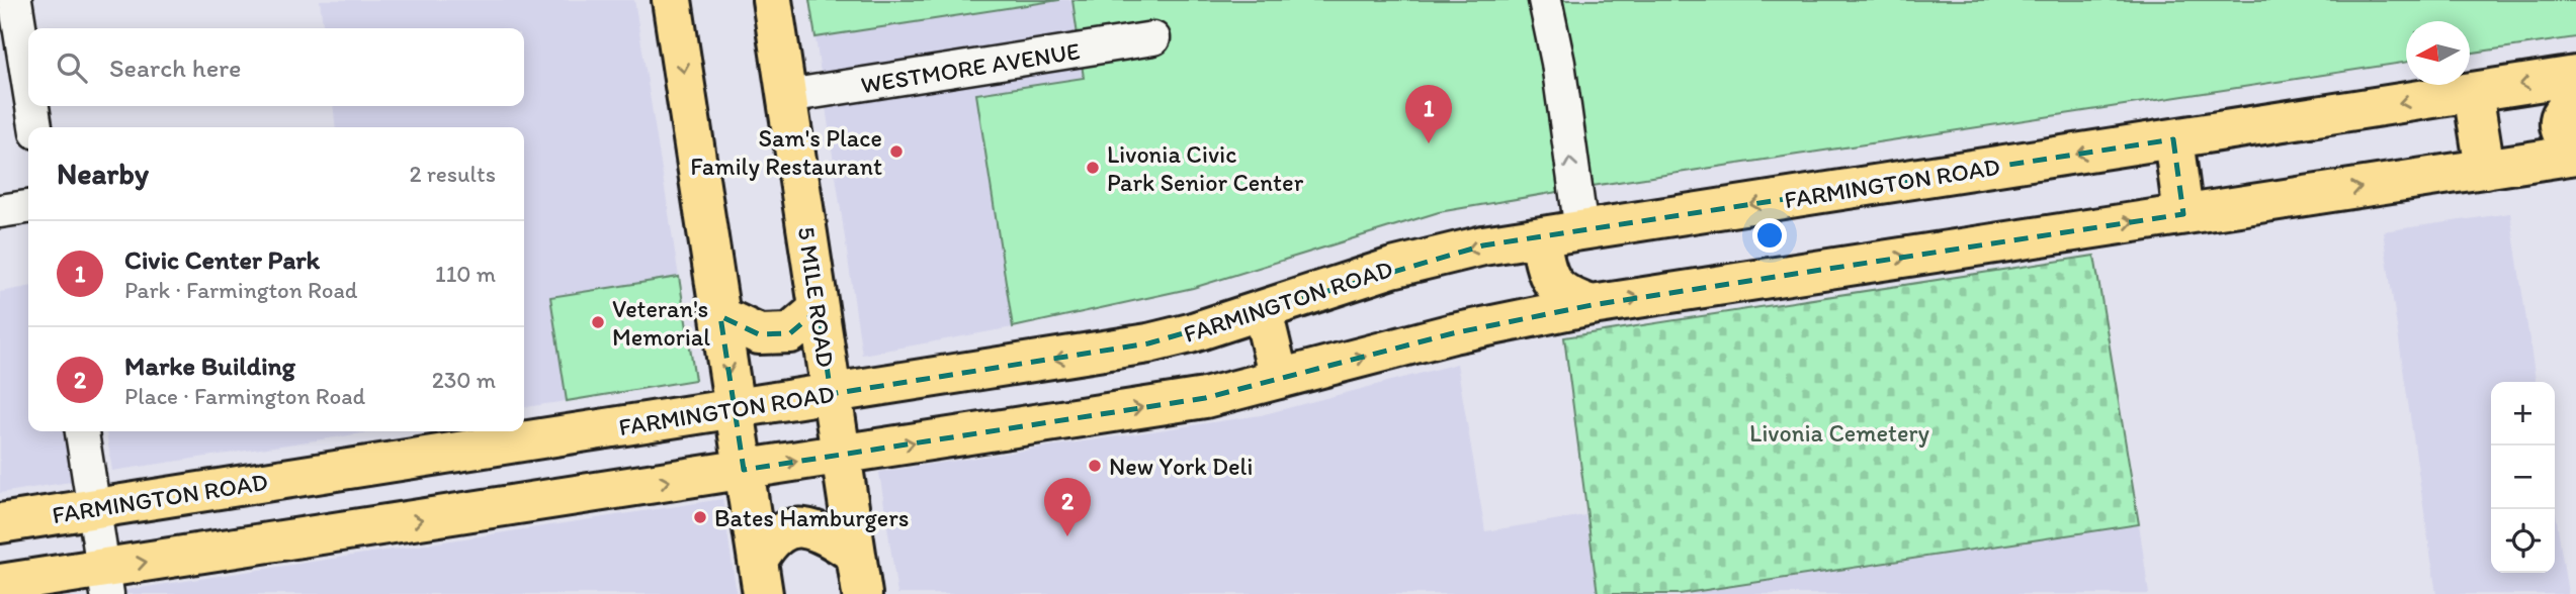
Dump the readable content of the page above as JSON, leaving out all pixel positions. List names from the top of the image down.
{
  "streets": {
    "main road": ["FARMINGTON ROAD", "5 MILE ROAD"],
    "street": ["WESTMORE AVENUE"]
  },
  "crossings": [
    ["WESTMORE AVENUE", "5 MILE ROAD"],
    ["FARMINGTON ROAD", "5 MILE ROAD"]
  ],
  "parks": ["Livonia Cemetery"],
  "places": [
    "Sam's Place Family Restaurant",
    "Livonia Civic Park Senior Center",
    "Veteran's Memorial",
    "New York Deli",
    "Bates Hamburgers"
  ],
  "north": "left",
  "page": {
    "search": "Search here",
    "pins": ["1", "2"],
    "heading": ["Nearby", "2 results"],
    "list": [
      {
        "mark": "1",
        "name": "Civic Center Park",
        "note": "Park · Farmington Road",
        "value": "110 m"
      },
      {
        "mark": "2",
        "name": "Marke Building",
        "note": "Place · Farmington Road",
        "value": "230 m"
      }
    ],
    "map_buttons": ["+", "−"]
  }
}
